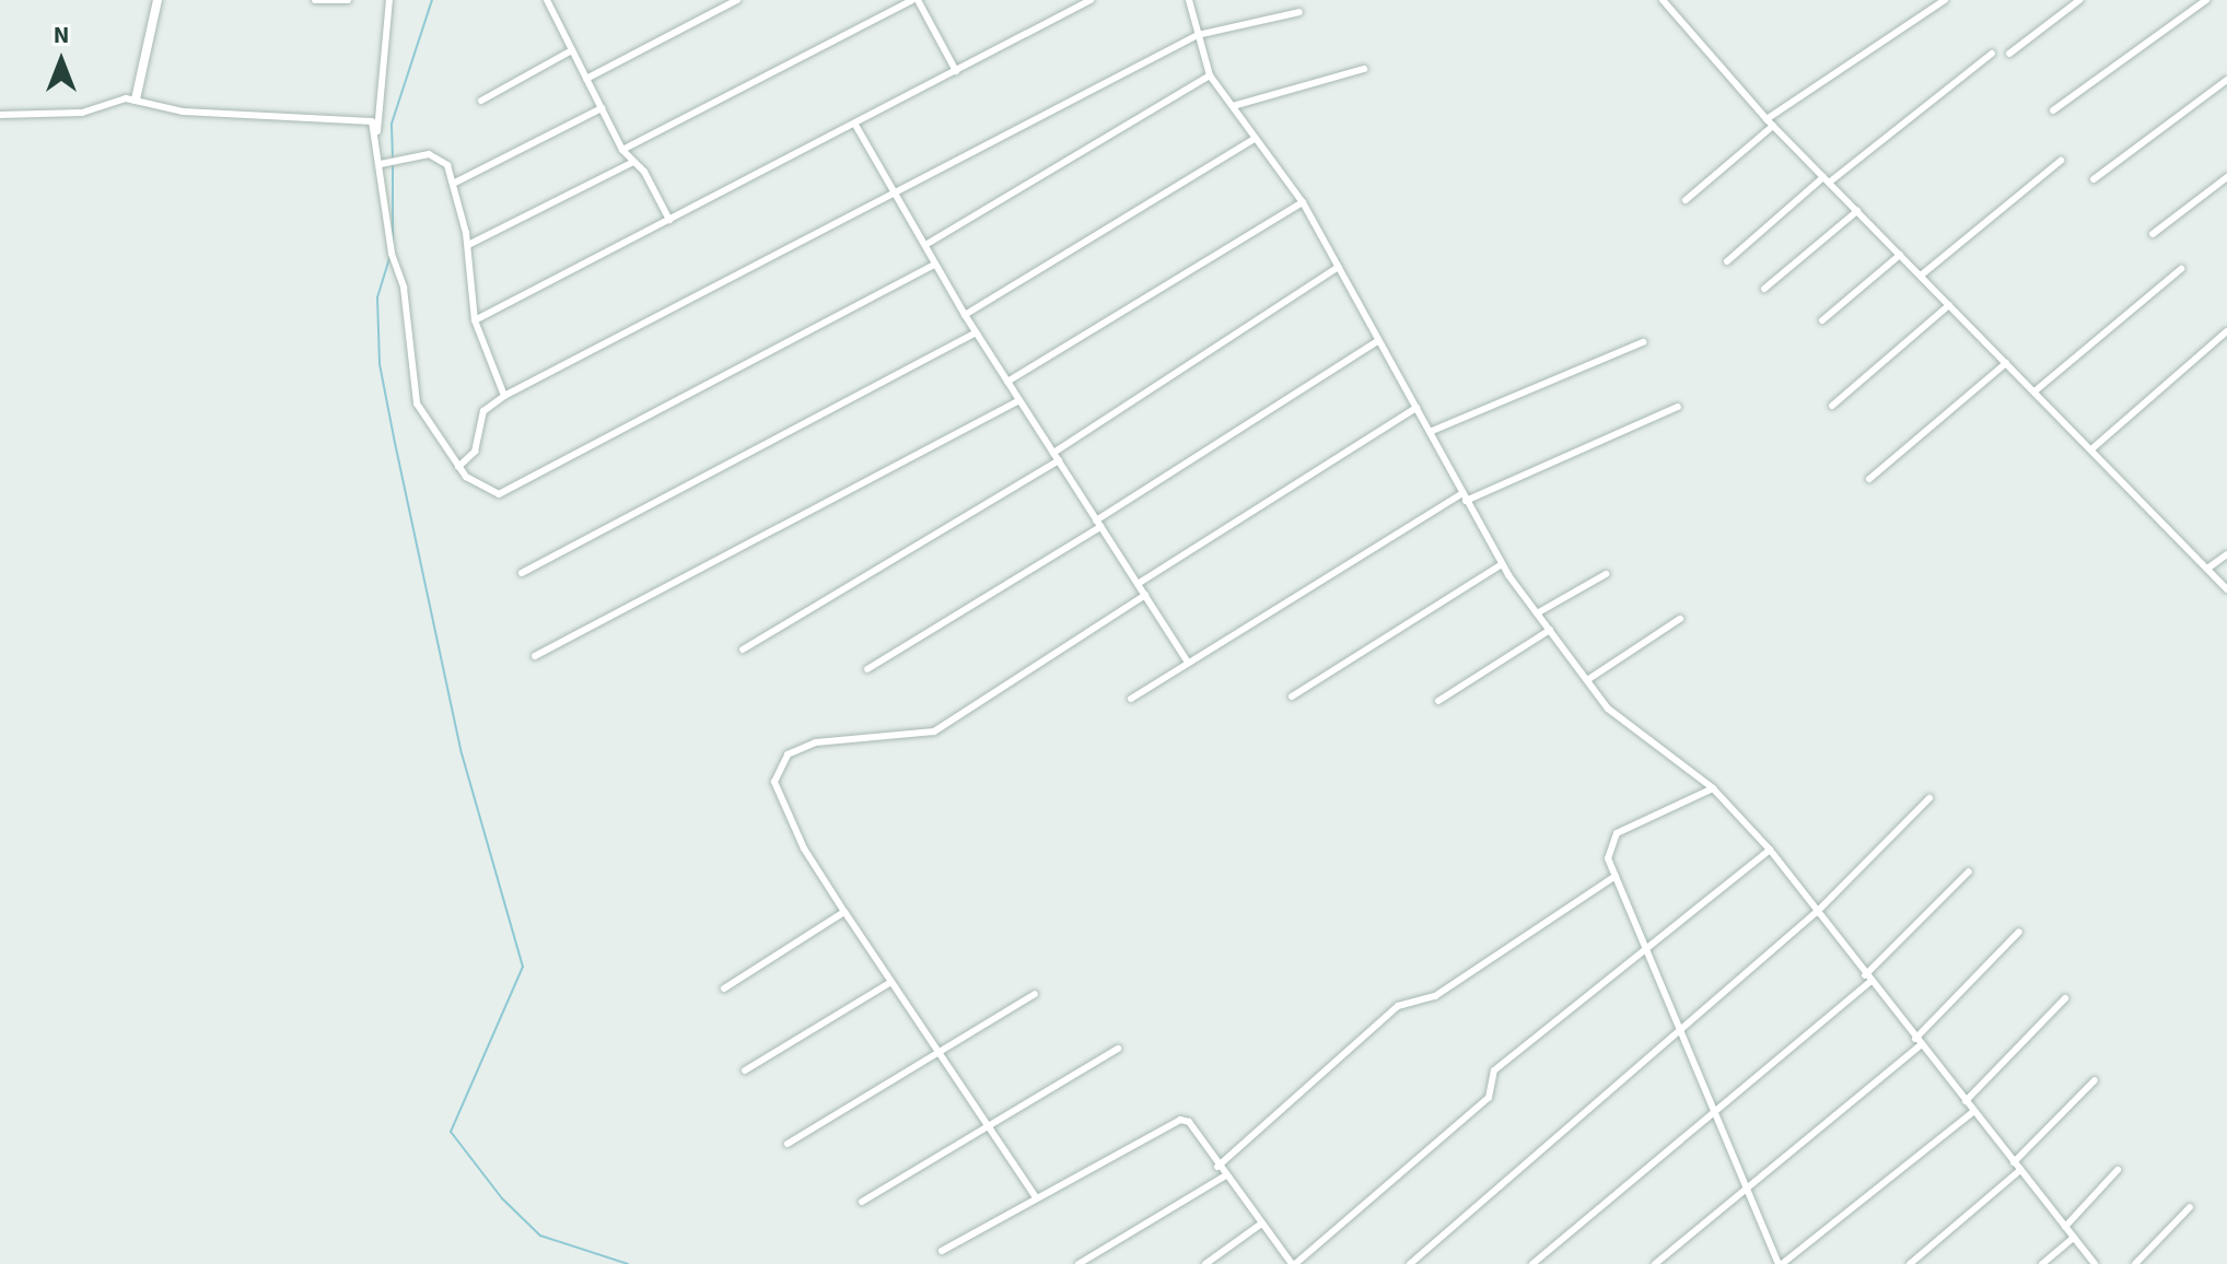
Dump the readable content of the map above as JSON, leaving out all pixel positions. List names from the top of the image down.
{
  "north": "top"
}
